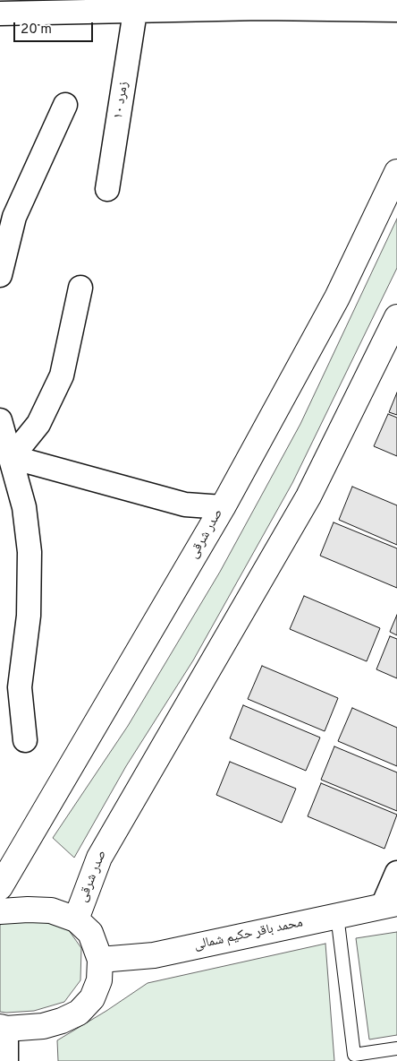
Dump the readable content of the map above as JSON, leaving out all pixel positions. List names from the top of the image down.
{
  "streets": {
    "street": ["زمرد ۱۰", "صدر شرقی", "محمد باقر حکیم شمالی"]
  },
  "scale_bar": "20 m"
}
